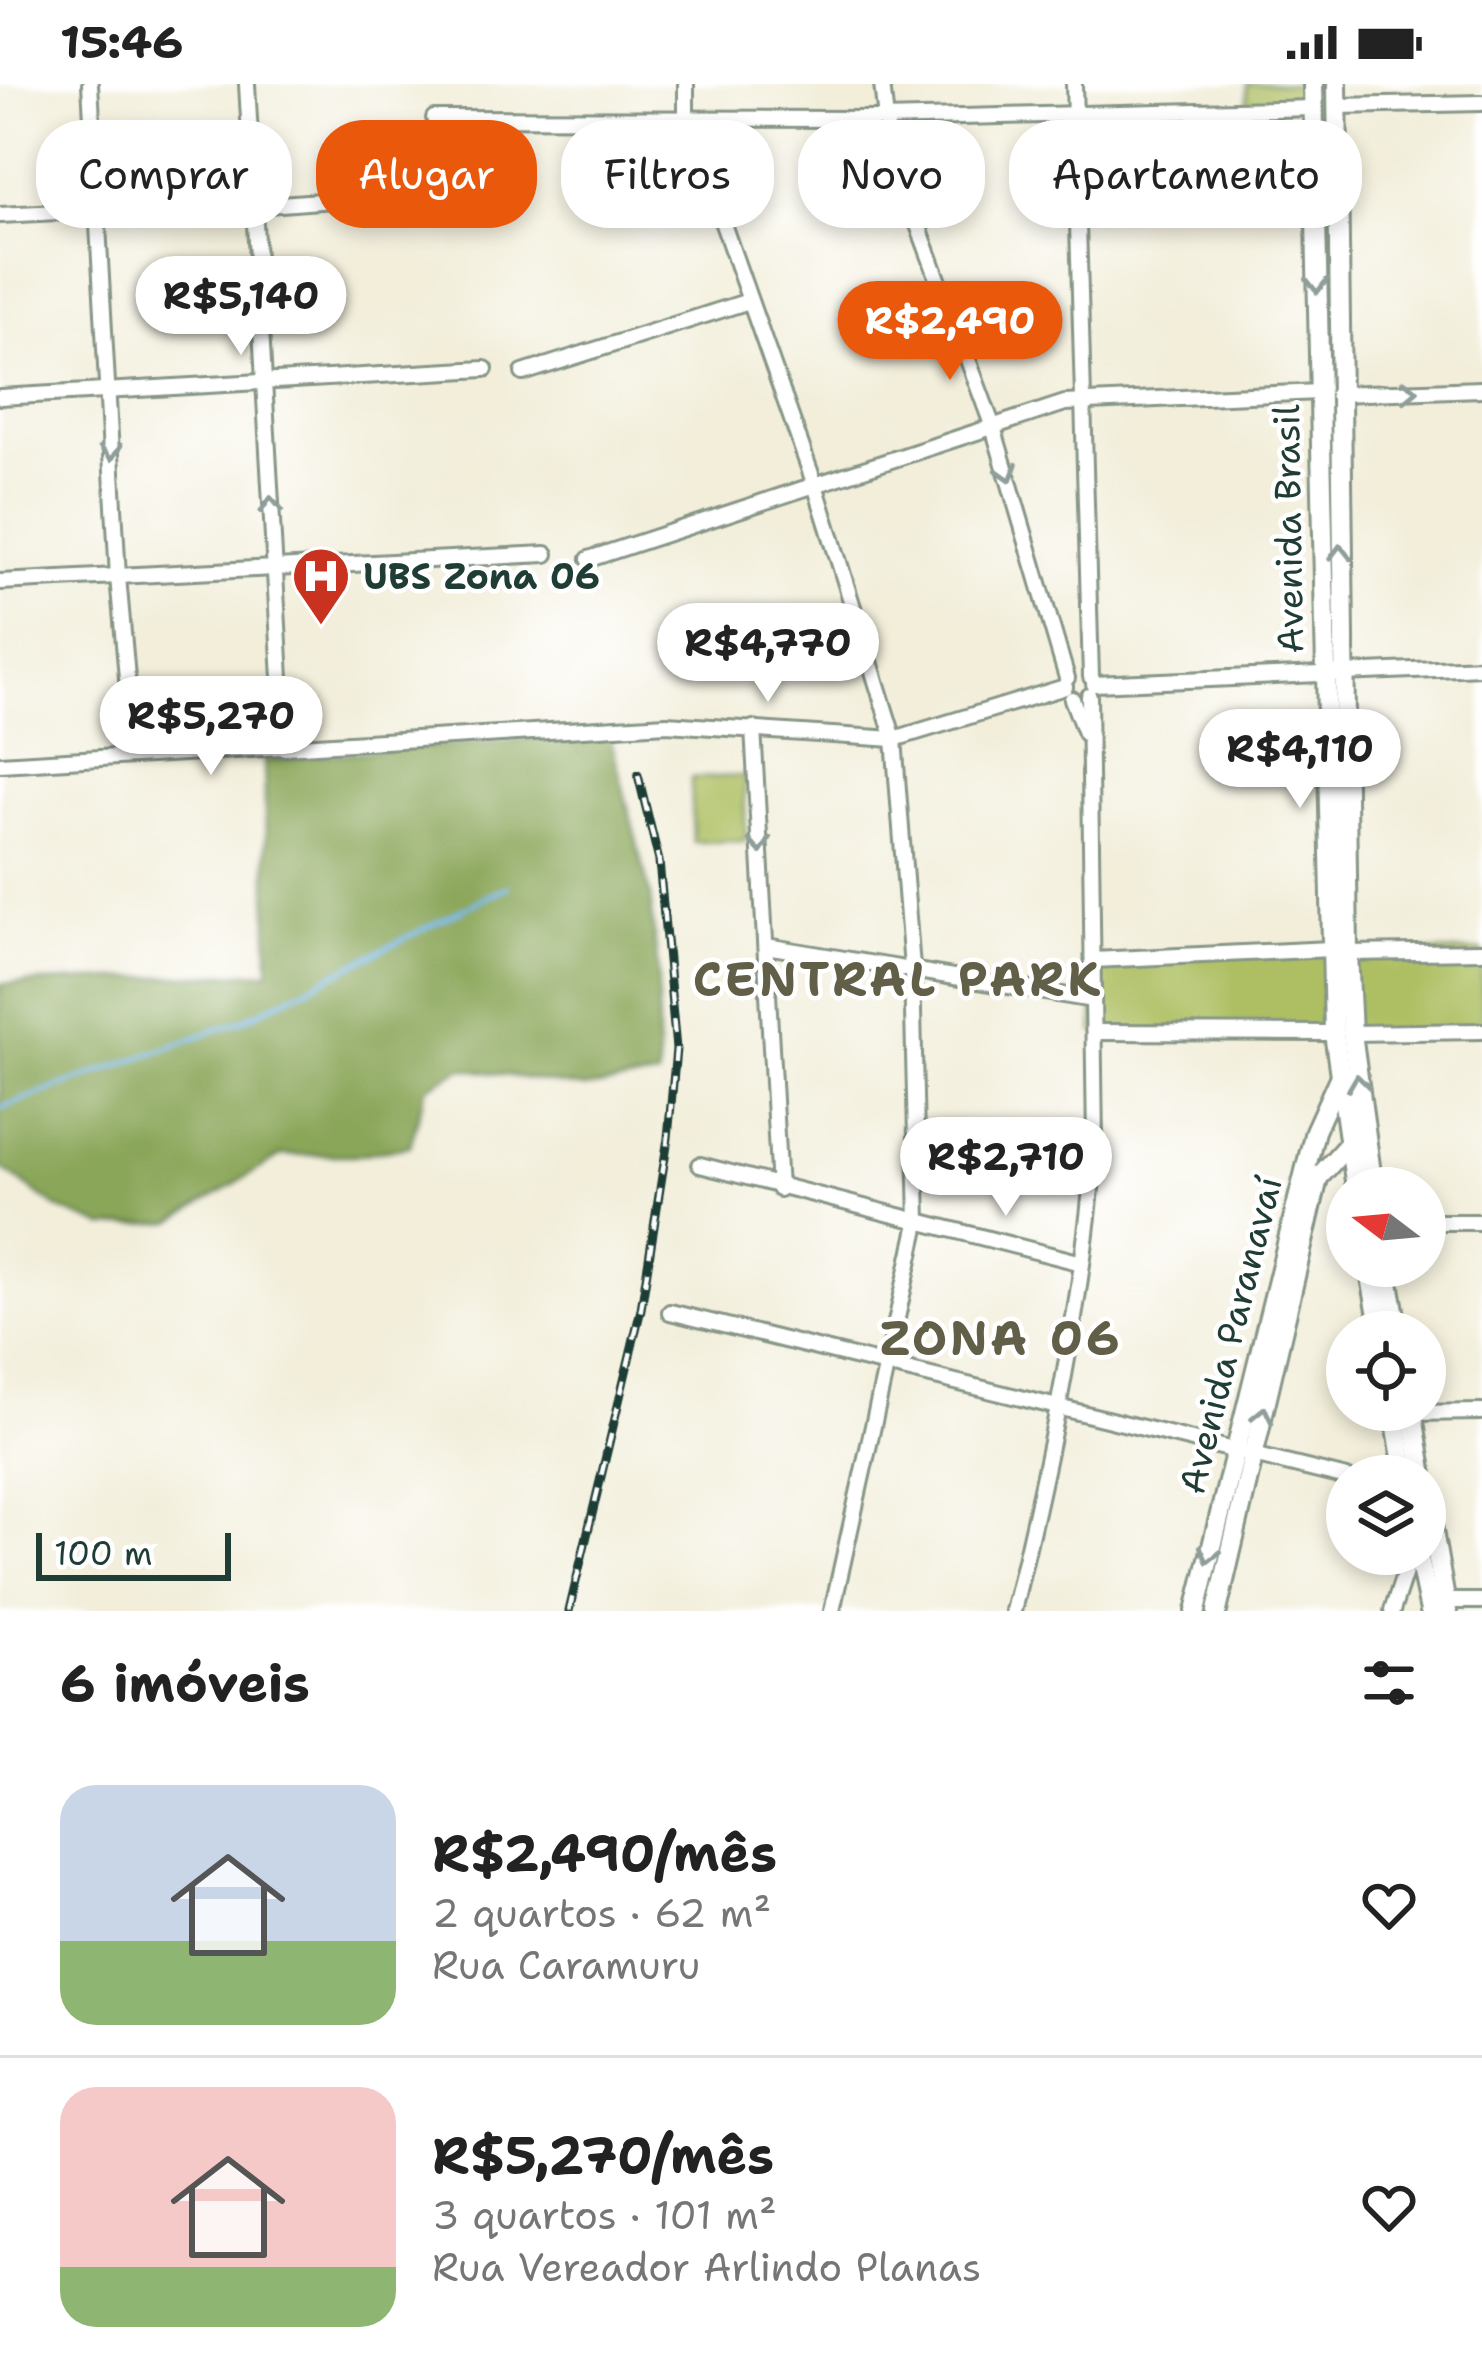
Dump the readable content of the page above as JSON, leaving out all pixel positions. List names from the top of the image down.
{
  "streets": {
    "main road": ["Avenida Brasil", "Avenida Paranavaí"]
  },
  "crossings": [
    ["Avenida Brasil", "Avenida Paranavaí"]
  ],
  "districts": ["CENTRAL PARK", "ZONA 06"],
  "places": {
    "hospital": ["UBS Zona 06"]
  },
  "scale_bar": "100 m",
  "north": "left",
  "page": {
    "status": "15:46",
    "chip": [
      "Comprar",
      "Alugar",
      "Filtros",
      "Novo",
      "Apartamento"
    ],
    "price": [
      "R$5,140",
      "R$2,490",
      "R$4,770",
      "R$5,270",
      "R$4,110",
      "R$2,710"
    ],
    "scale": "100 m",
    "heading": "6 imóveis",
    "list": [
      {
        "name": "R$2,490/mês",
        "note": "2 quartos · 62 m² · Rua Caramuru"
      },
      {
        "name": "R$5,270/mês",
        "note": "3 quartos · 101 m² · Rua Vereador Arlindo Planas"
      }
    ]
  }
}
